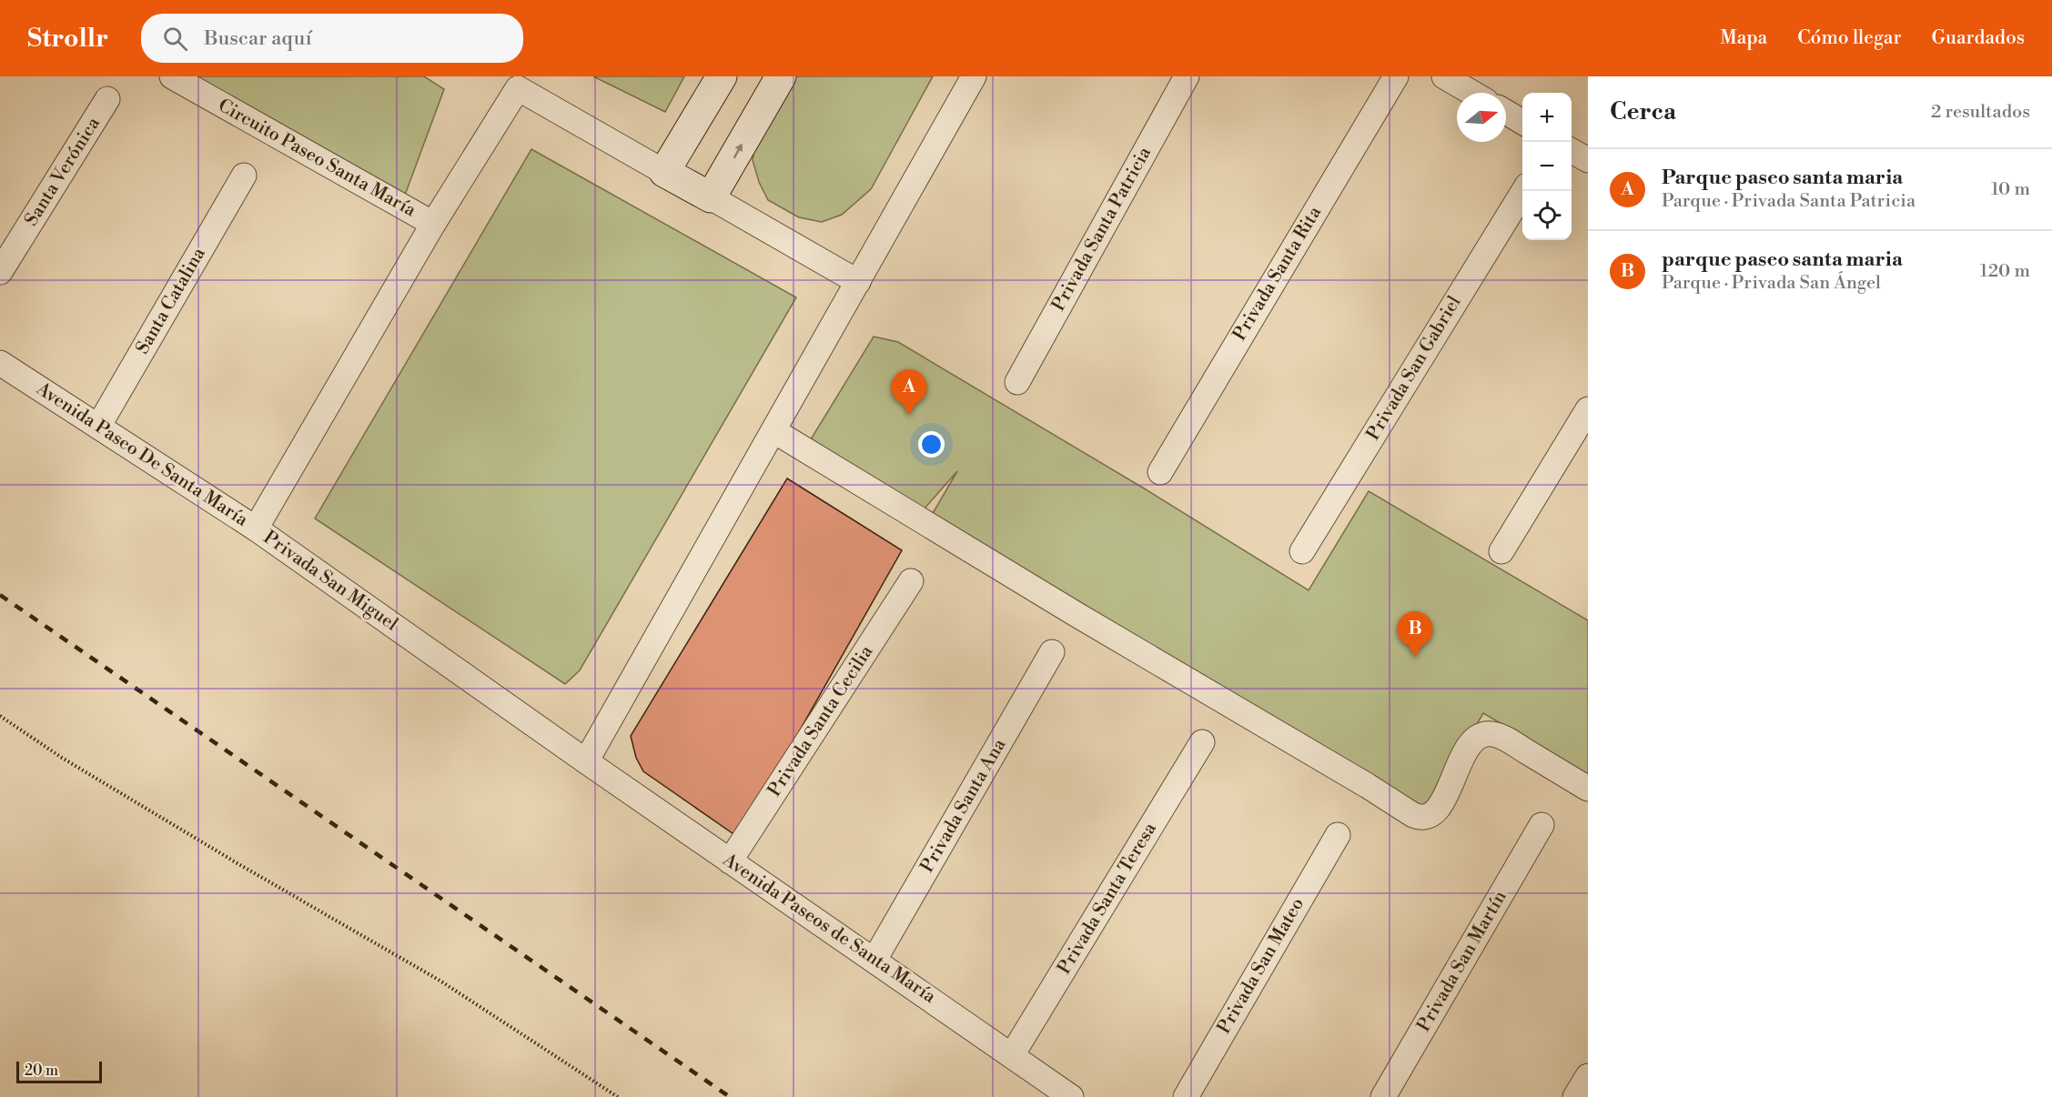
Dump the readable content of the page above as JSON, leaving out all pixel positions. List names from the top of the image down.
{
  "streets": {
    "street": [
      "Circuito Paseo Santa María",
      "Santa Verónica",
      "Privada Santa Patricia",
      "Privada Santa Rita",
      "Santa Catalina",
      "Privada San Gabriel",
      "Avenida Paseo De Santa María",
      "Privada San Miguel",
      "Privada Santa Cecilia",
      "Privada Santa Ana",
      "Privada Santa Teresa",
      "Avenida Paseos de Santa María",
      "Privada San Martín",
      "Privada San Mateo"
    ]
  },
  "crossings": [
    ["Circuito Paseo Santa María", "Privada San Miguel"],
    ["Santa Catalina", "Avenida Paseo De Santa María"],
    ["Avenida Paseo De Santa María", "Privada San Miguel"],
    ["Privada San Miguel", "Avenida Paseos de Santa María"],
    ["Privada Santa Cecilia", "Avenida Paseos de Santa María"],
    ["Privada Santa Ana", "Avenida Paseos de Santa María"],
    ["Privada Santa Teresa", "Avenida Paseos de Santa María"]
  ],
  "scale_bar": "20 m",
  "north": "right",
  "page": {
    "header": "Strollr",
    "search": "Buscar aquí",
    "nav": ["Mapa", "Cómo llegar", "Guardados"],
    "heading": ["Cerca", "2 resultados"],
    "map_buttons": ["+", "−"],
    "list": [
      {
        "mark": "A",
        "name": "Parque paseo santa maria",
        "note": "Parque · Privada Santa Patricia",
        "value": "10 m"
      },
      {
        "mark": "B",
        "name": "parque paseo santa maria",
        "note": "Parque · Privada San Ángel",
        "value": "120 m"
      }
    ],
    "pins": ["A", "B"],
    "scale": "20 m"
  }
}
